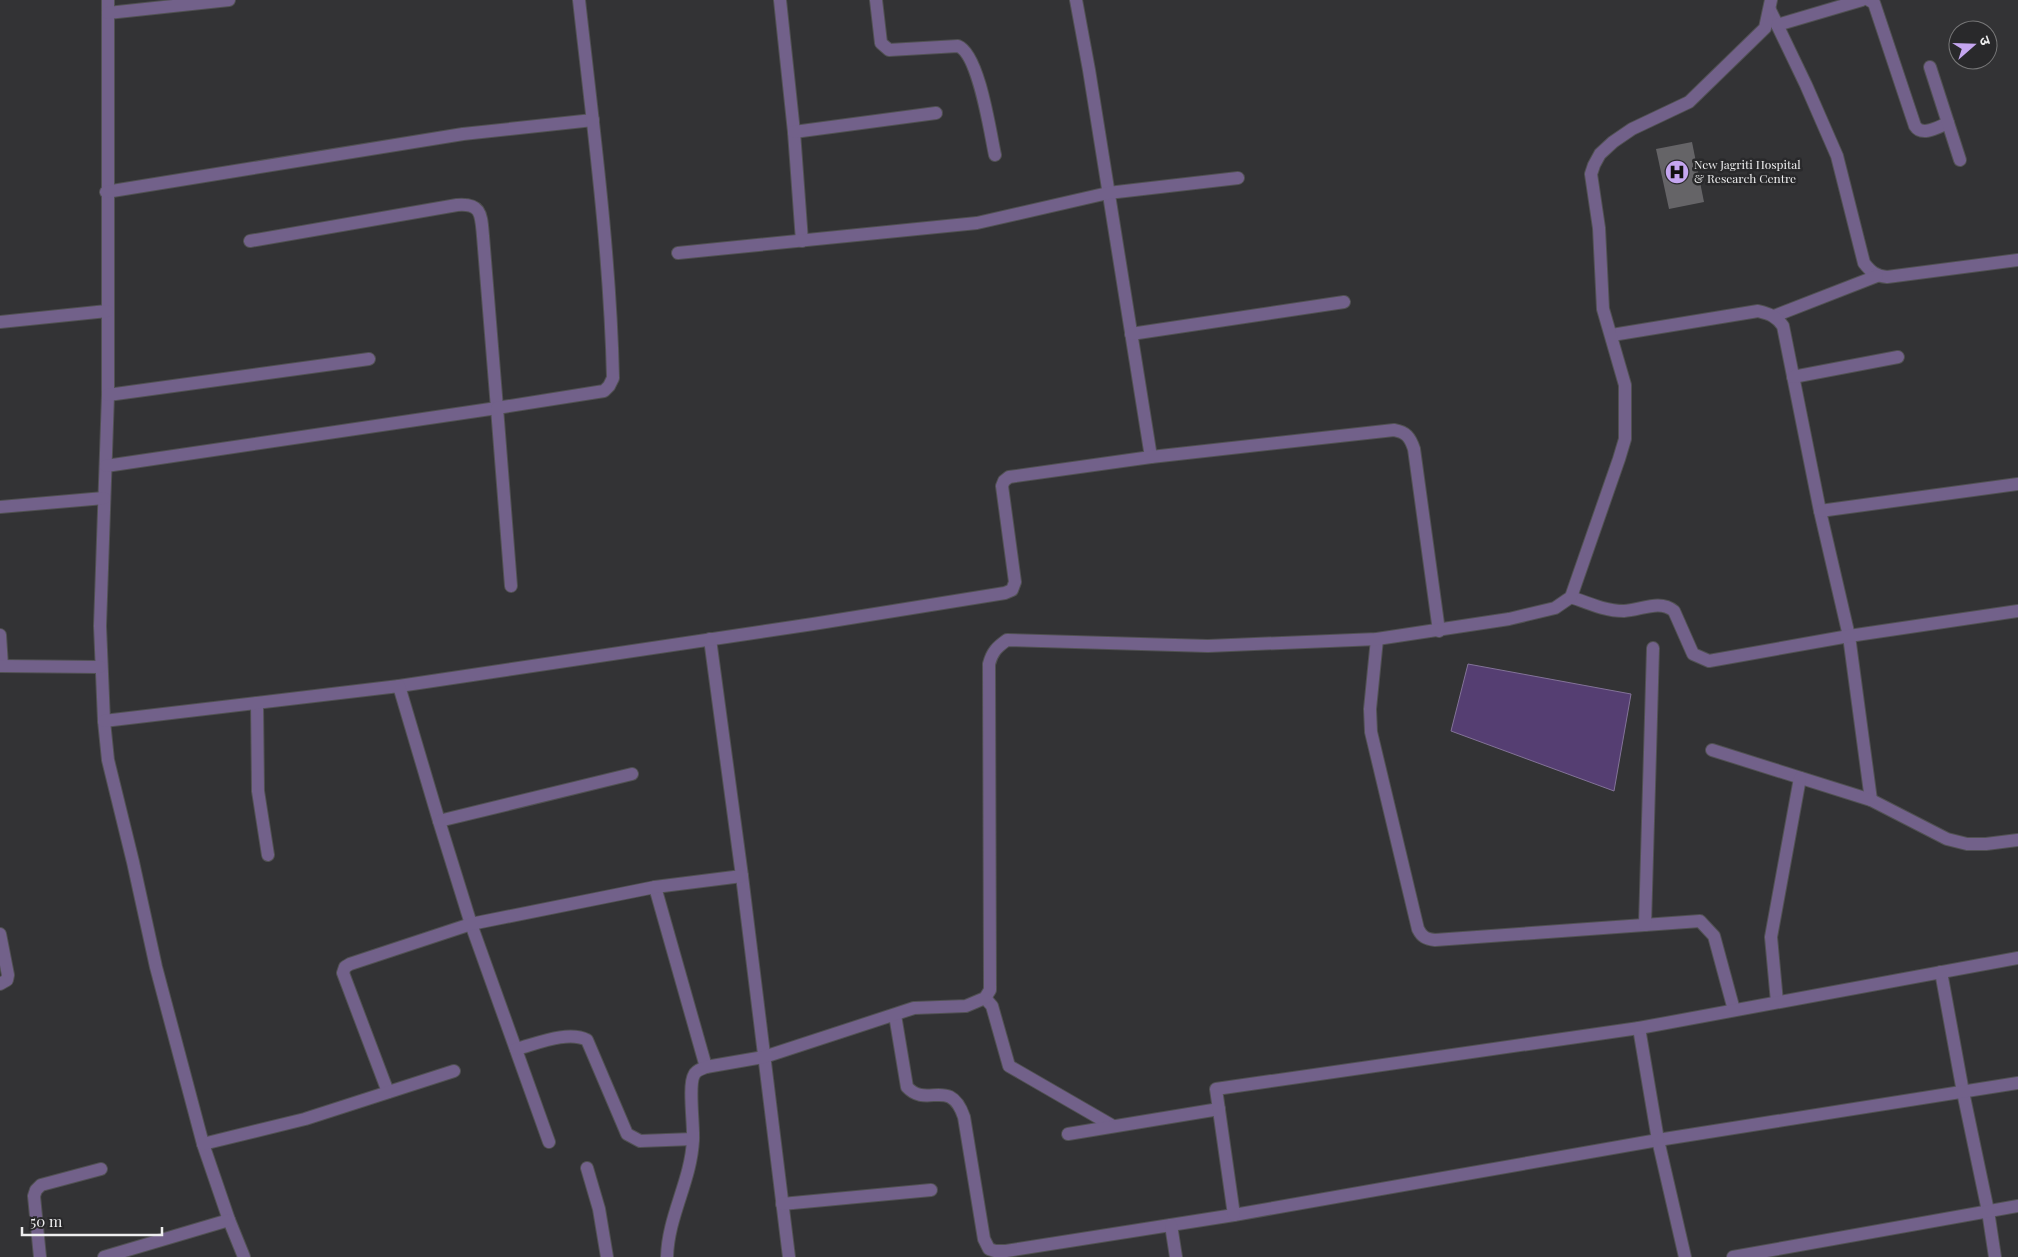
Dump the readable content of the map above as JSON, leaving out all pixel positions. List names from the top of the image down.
{
  "places": {
    "hospital": ["New Jagriti Hospital & Research Centre"]
  },
  "scale_bar": "50 m",
  "north": "right"
}
